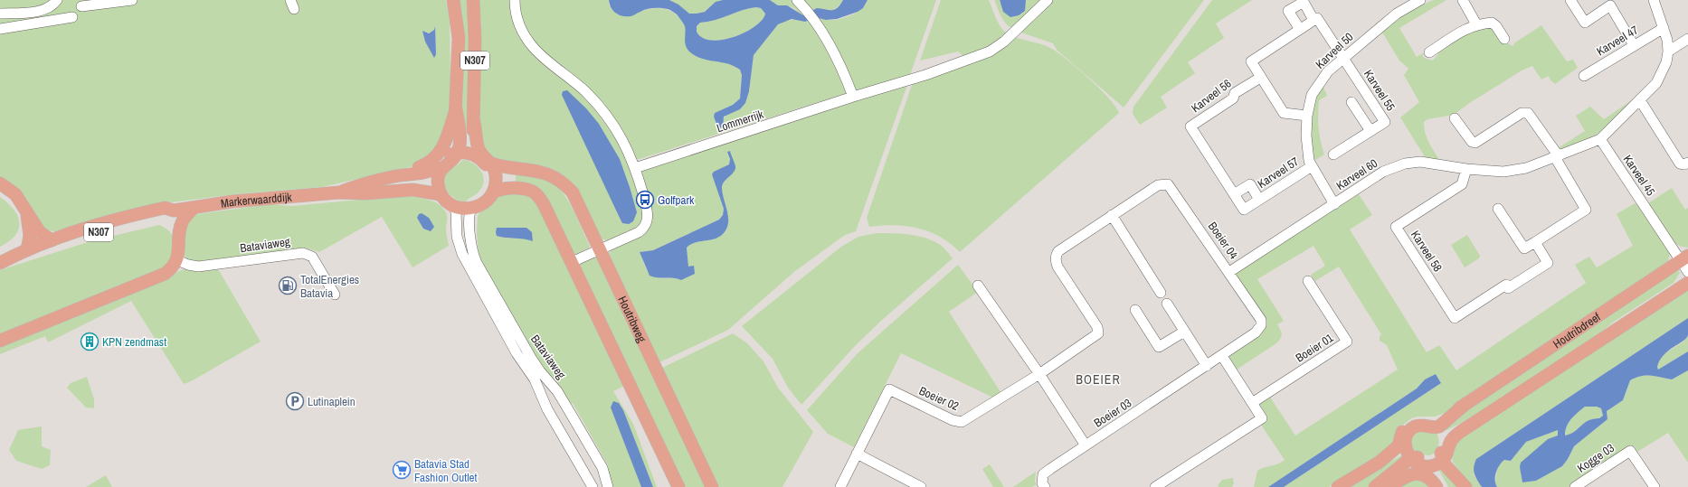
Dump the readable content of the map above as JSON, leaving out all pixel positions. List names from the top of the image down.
{
  "streets": {
    "main road": [
      "N307",
      "Markerwaarddijk",
      "Houtribweg",
      "Houtribdreef"
    ],
    "street": [
      "Karveel 47",
      "Karveel 50",
      "Karveel 55",
      "Karveel 56",
      "Lommerrijk",
      "Karveel 57",
      "Karveel 60",
      "Karveel 45",
      "Boeier 04",
      "Bataviaweg",
      "Karveel 58",
      "Boeier 01",
      "Boeier 02",
      "Boeier 03",
      "Kogge 03"
    ]
  },
  "crossings": [
    ["Karveel 50", "Karveel 55"],
    ["Karveel 50", "Karveel 57"],
    ["Karveel 50", "Karveel 60"],
    ["N307", "Markerwaarddijk"],
    ["N307", "Bataviaweg"],
    ["N307", "Houtribweg"],
    ["Karveel 56", "Karveel 57"],
    ["Karveel 60", "Karveel 45"],
    ["Karveel 60", "Boeier 04"],
    ["Karveel 60", "Karveel 58"],
    ["Karveel 45", "Houtribdreef"],
    ["Markerwaarddijk", "Bataviaweg"],
    ["Markerwaarddijk", "Houtribweg"],
    ["Boeier 04", "Boeier 02"],
    ["Boeier 04", "Boeier 03"],
    ["Bataviaweg", "Houtribweg"]
  ],
  "districts": ["BOEIER"],
  "places": {
    "bus stop": ["Golfpark"],
    "fuel station": ["TotalEnergies Batavia"],
    "building": ["KPN zendmast"],
    "parking": ["Lutinaplein"],
    "supermarket": ["Batavia Stad Fashion Outlet"]
  }
}
